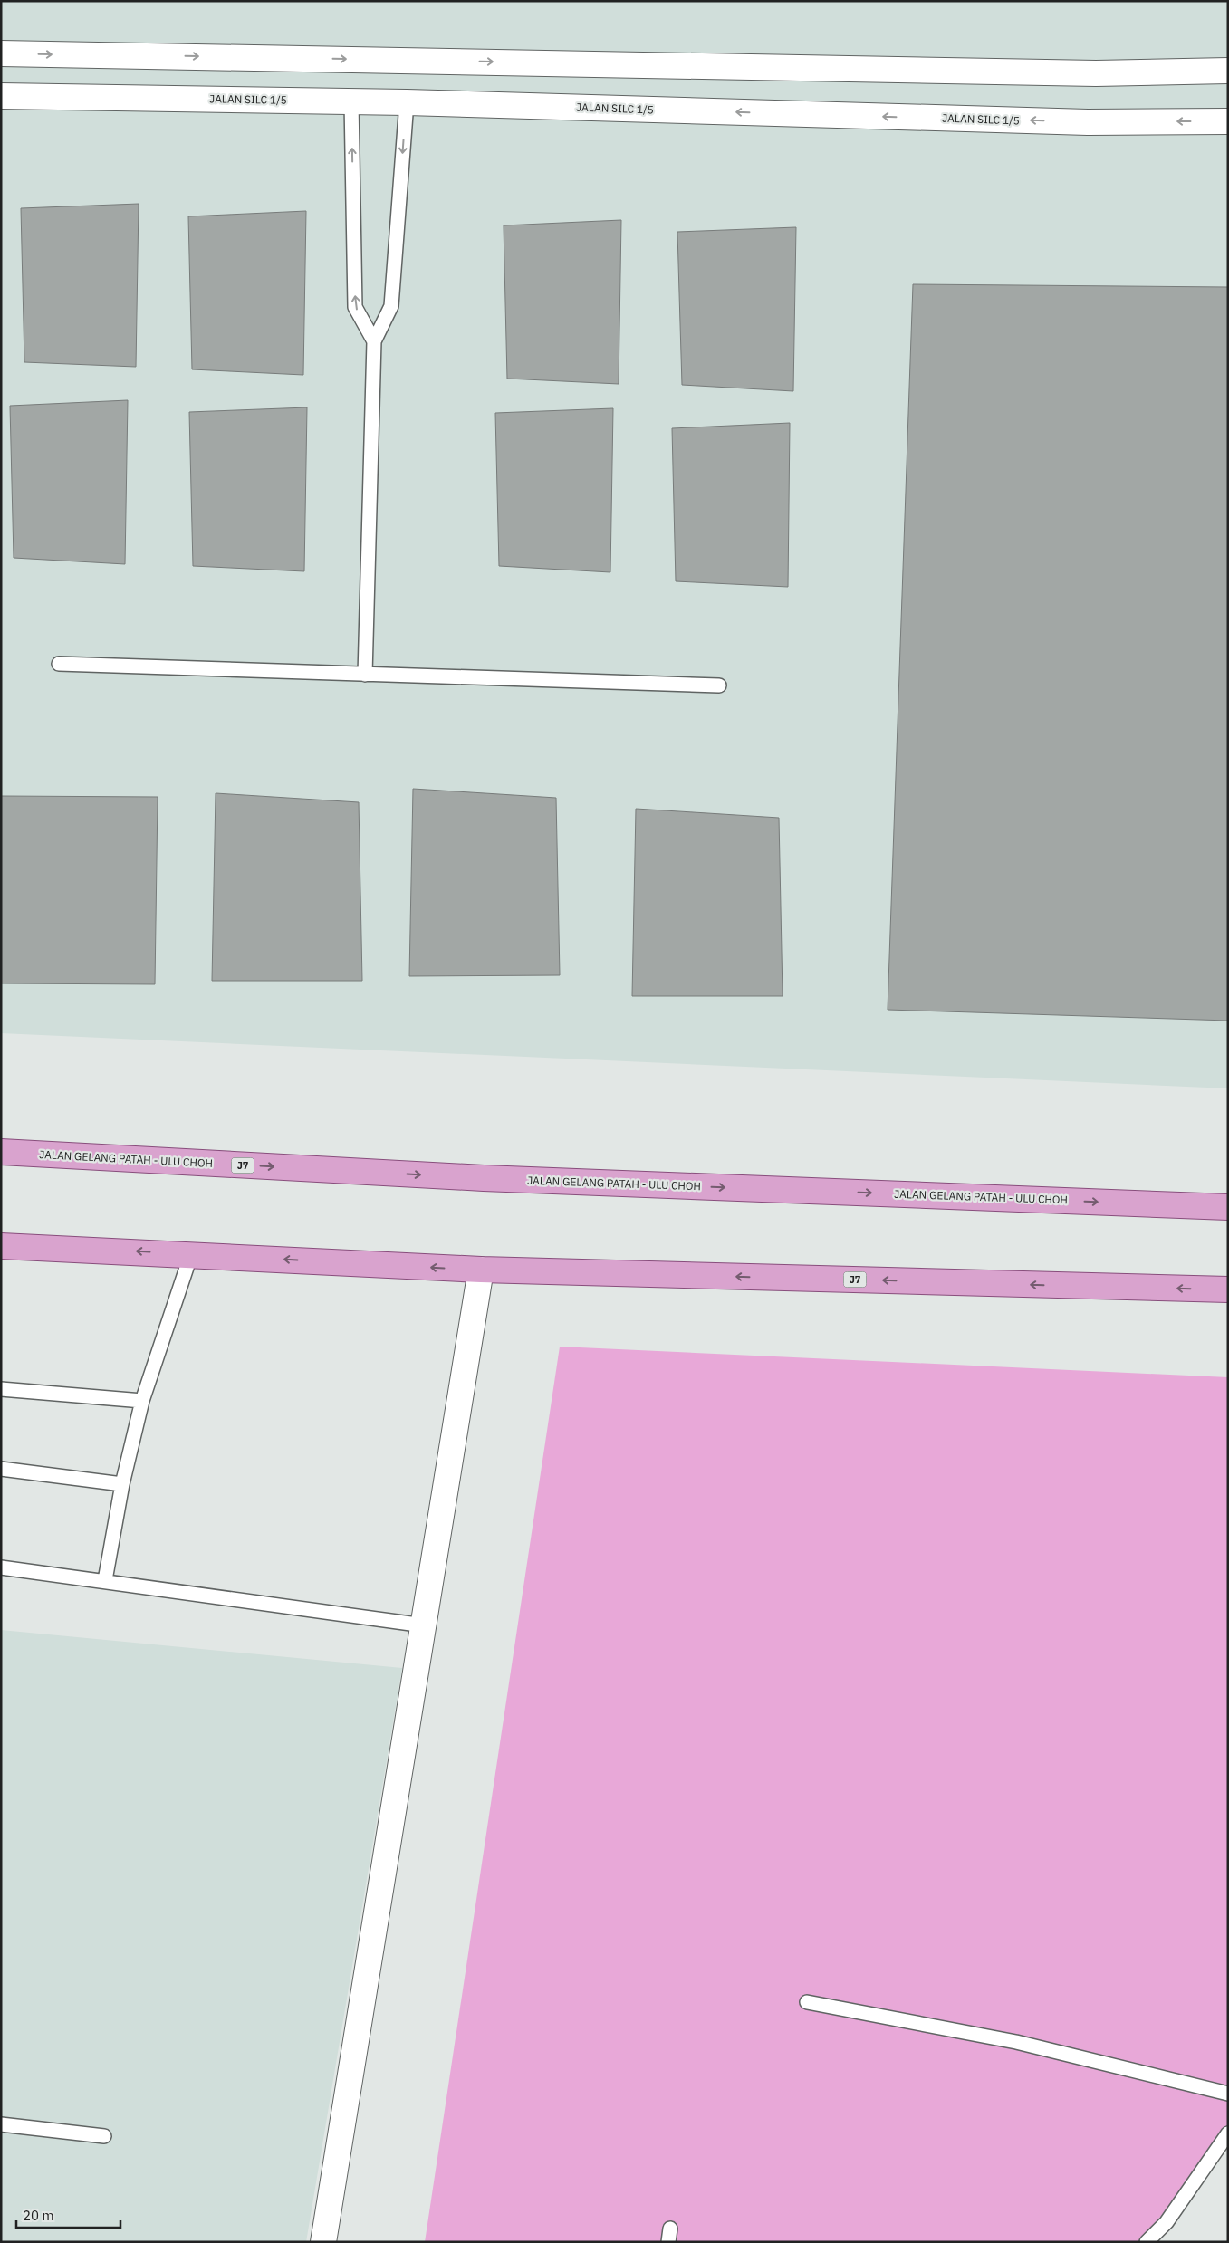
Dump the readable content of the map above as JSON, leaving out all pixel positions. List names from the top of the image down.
{
  "streets": {
    "main road": ["JALAN GELANG PATAH - ULU CHOH", "J7"],
    "street": ["JALAN SILC 1/5"]
  },
  "scale_bar": "20 m"
}
